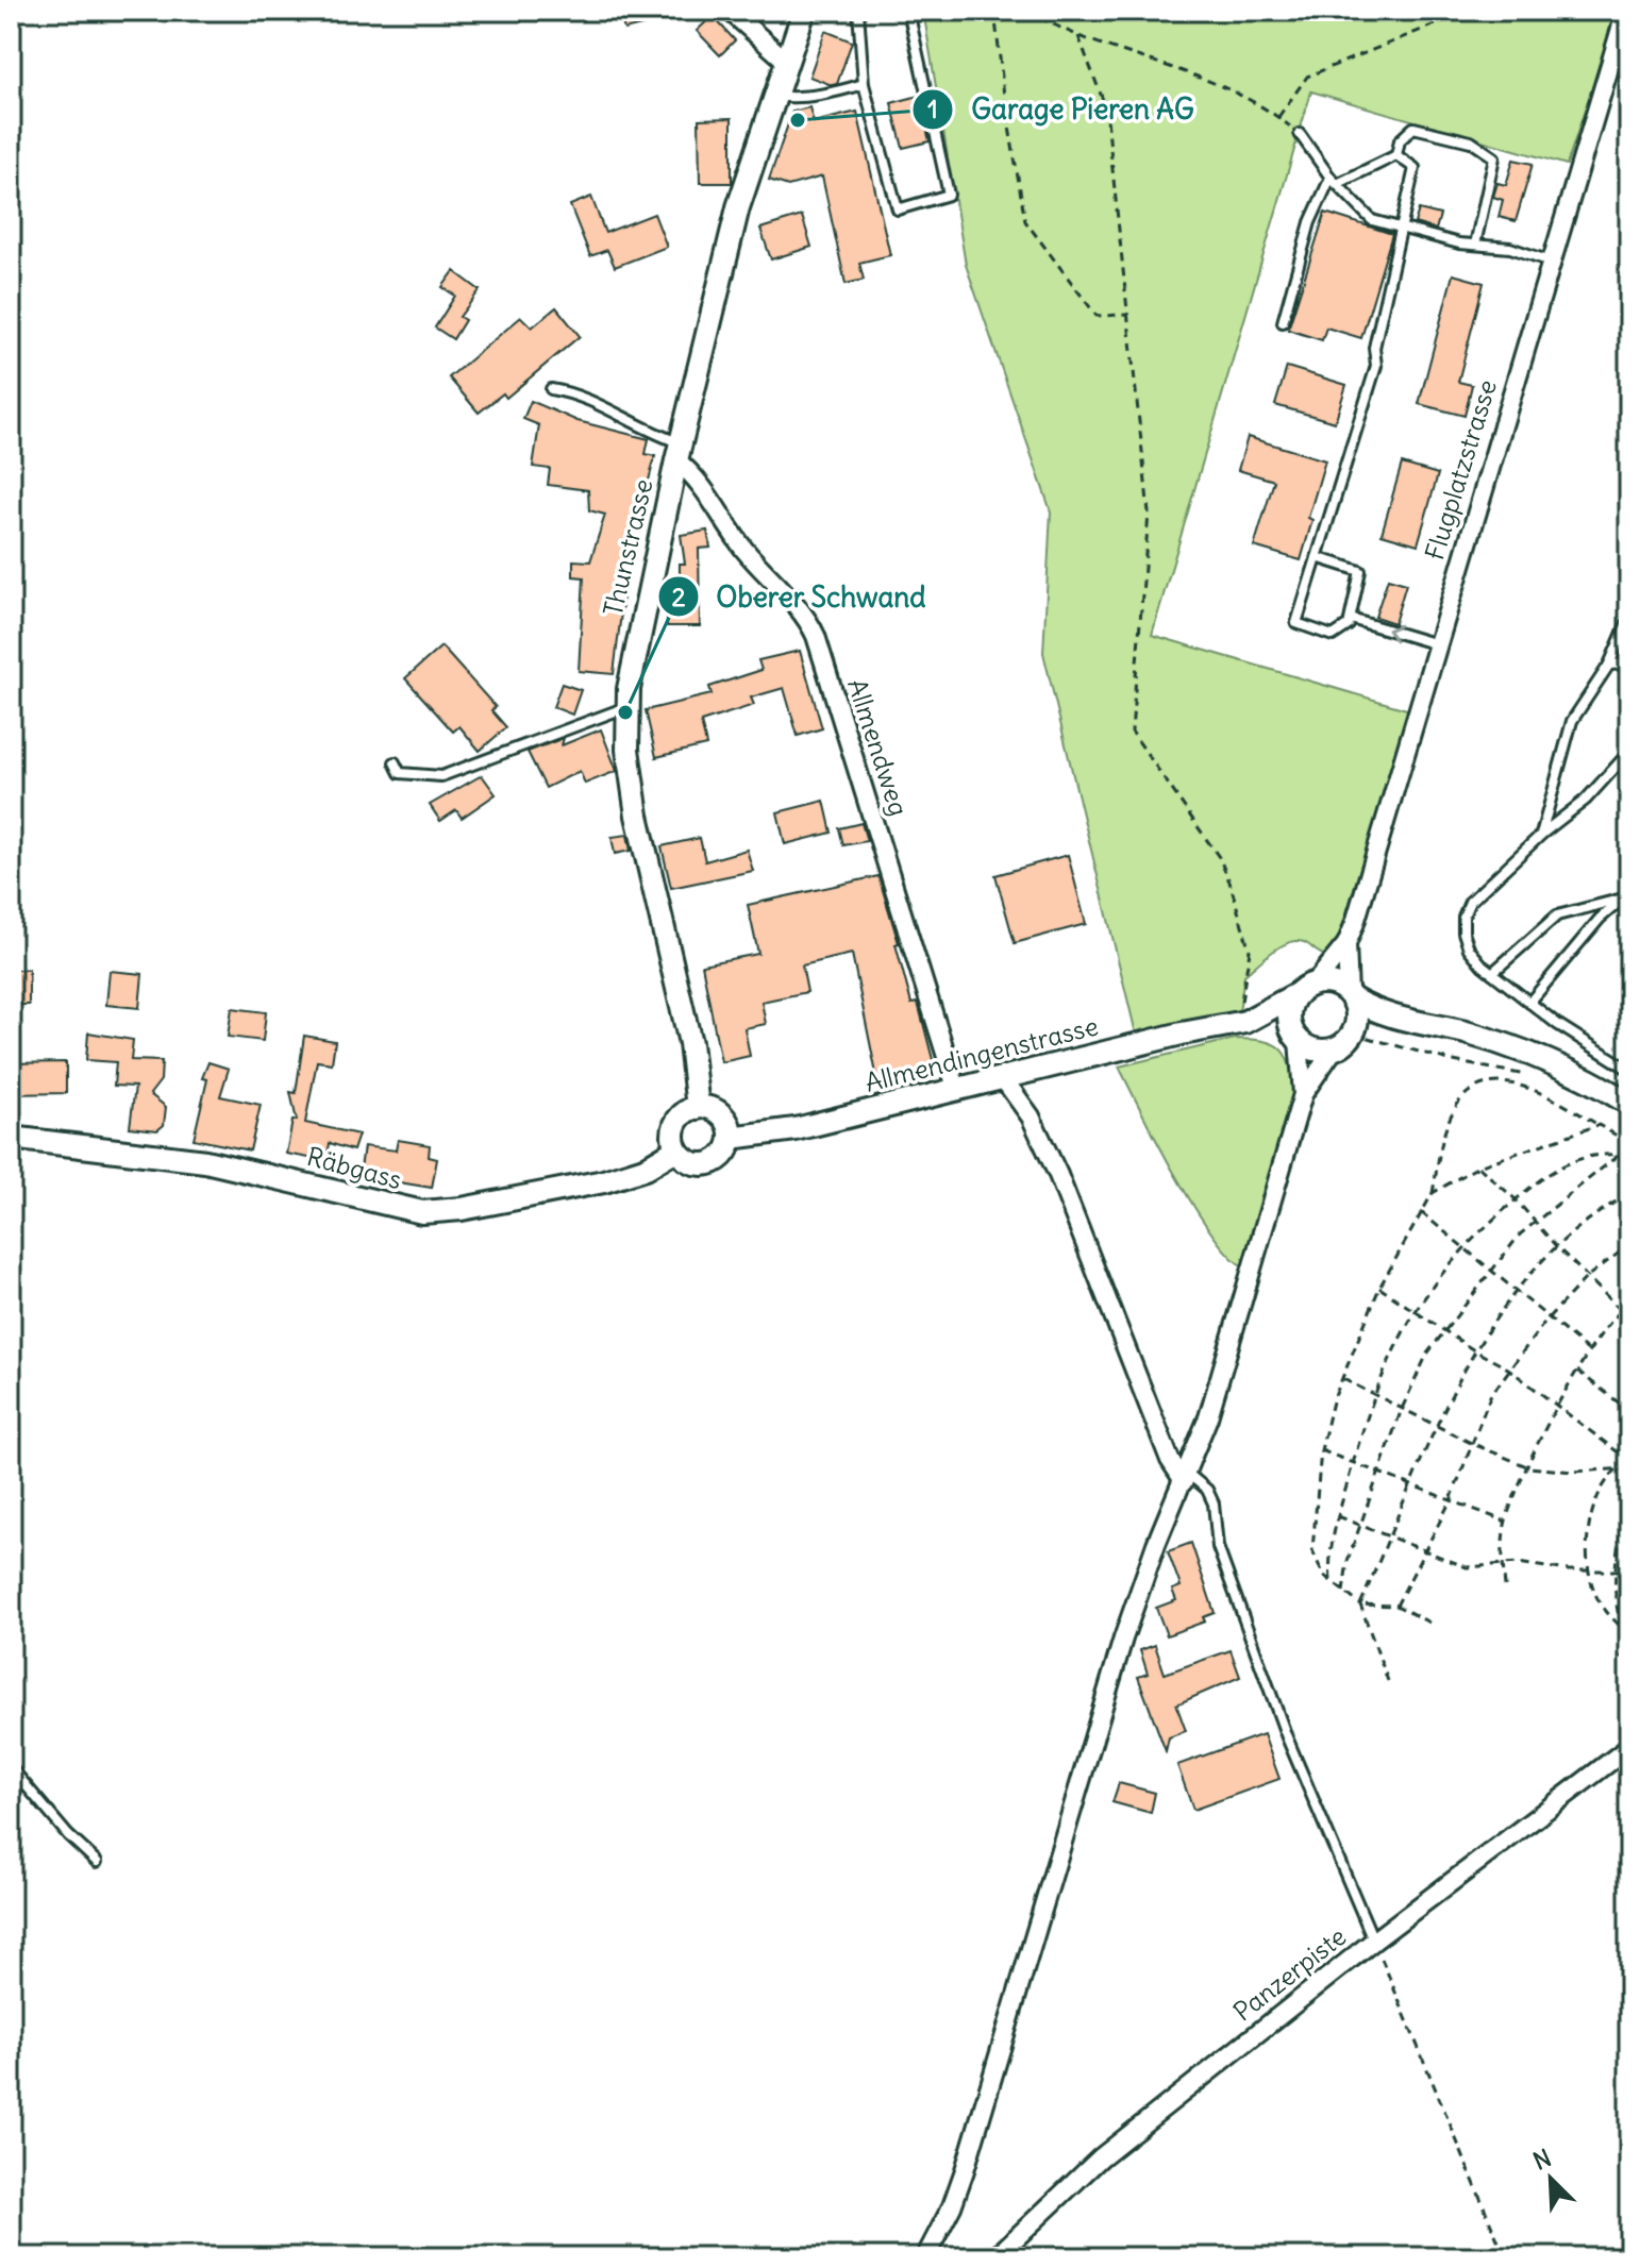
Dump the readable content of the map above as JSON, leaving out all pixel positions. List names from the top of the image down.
{
  "streets": {
    "street": [
      "Flugplatzstrasse",
      "Thunstrasse",
      "Allmendweg",
      "Allmendingenstrasse",
      "Räbgass",
      "Panzerpiste"
    ]
  },
  "crossings": [
    ["Flugplatzstrasse", "Allmendingenstrasse"],
    ["Thunstrasse", "Allmendweg"],
    ["Thunstrasse", "Allmendingenstrasse"],
    ["Thunstrasse", "Räbgass"],
    ["Allmendweg", "Allmendingenstrasse"],
    ["Allmendingenstrasse", "Räbgass"]
  ],
  "places": ["Garage Pieren AG", "Oberer Schwand"],
  "north": "top left"
}
